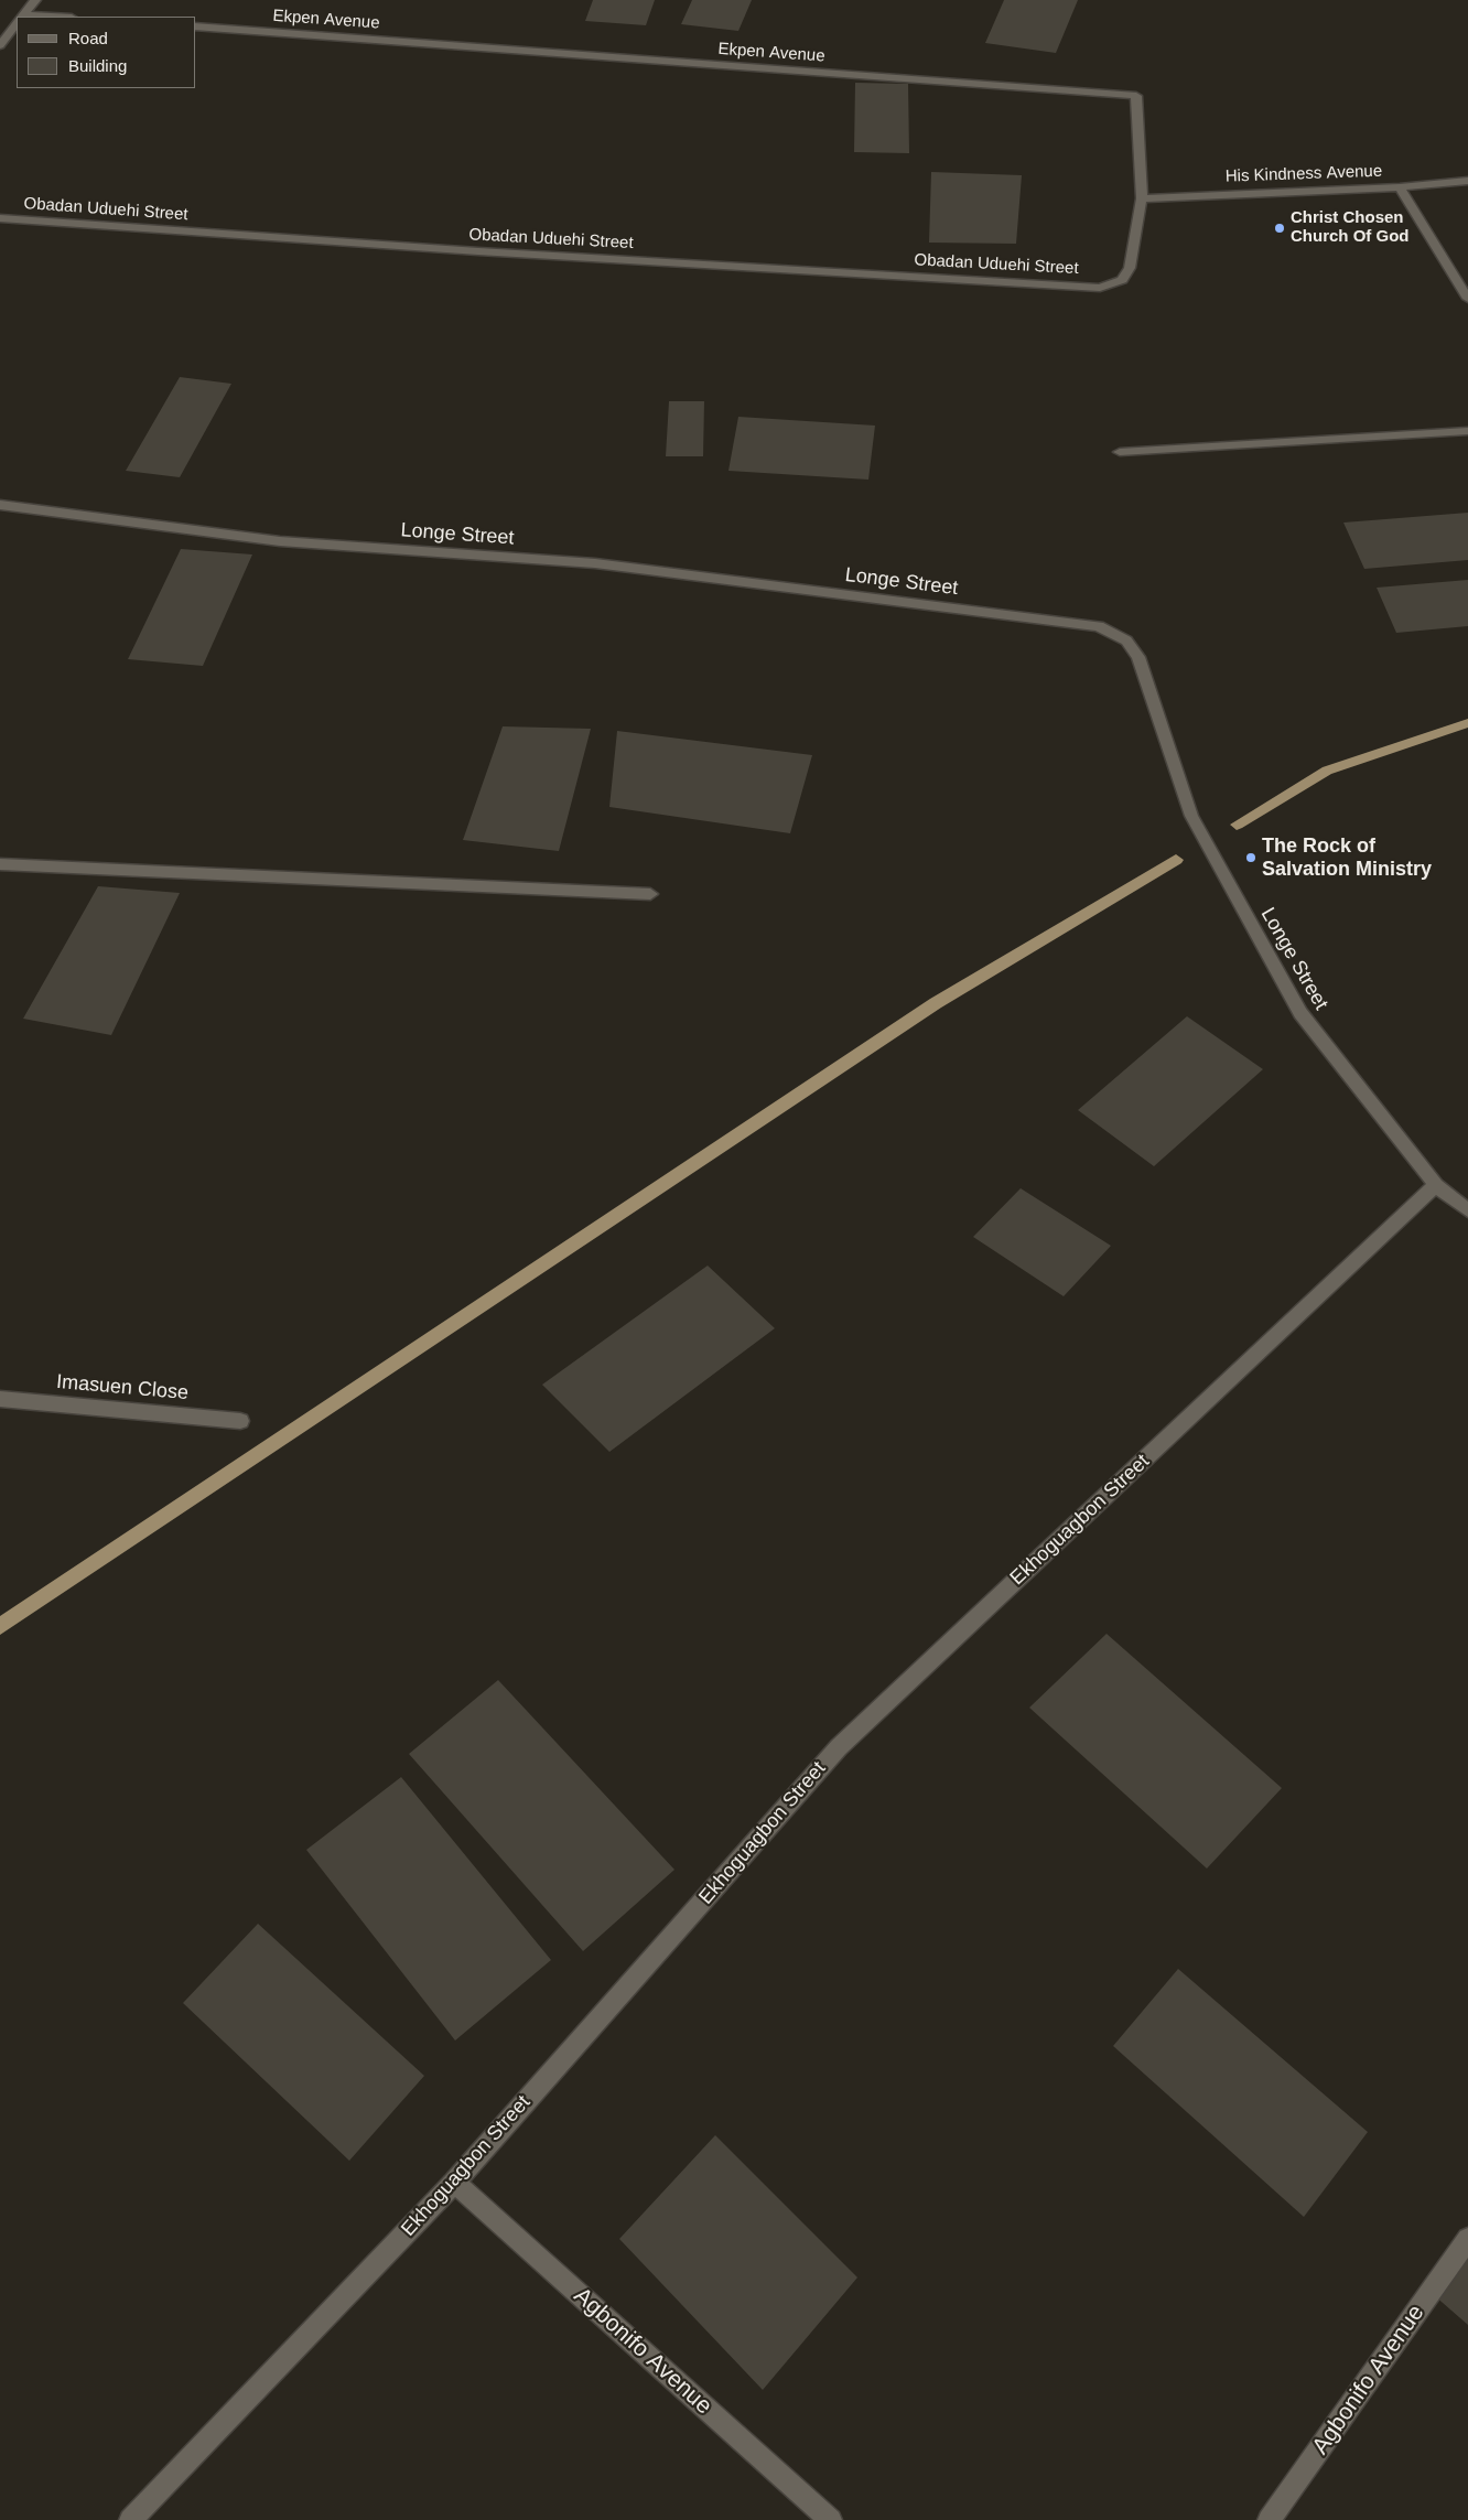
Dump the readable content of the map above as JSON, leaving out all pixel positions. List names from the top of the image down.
{
  "streets": {
    "street": [
      "Ekpen Avenue",
      "His Kindness Avenue",
      "Obadan Uduehi Street",
      "Longe Street",
      "Imasuen Close",
      "Ekhoguagbon Street",
      "Agbonifo Avenue"
    ]
  },
  "crossings": [
    ["Ekpen Avenue", "His Kindness Avenue"],
    ["Ekpen Avenue", "Obadan Uduehi Street"],
    ["Longe Street", "Ekhoguagbon Street"],
    ["Ekhoguagbon Street", "Agbonifo Avenue"]
  ],
  "places": ["Christ Chosen Church Of God", "The Rock of Salvation Ministry"],
  "legend": ["Road", "Building"]
}
